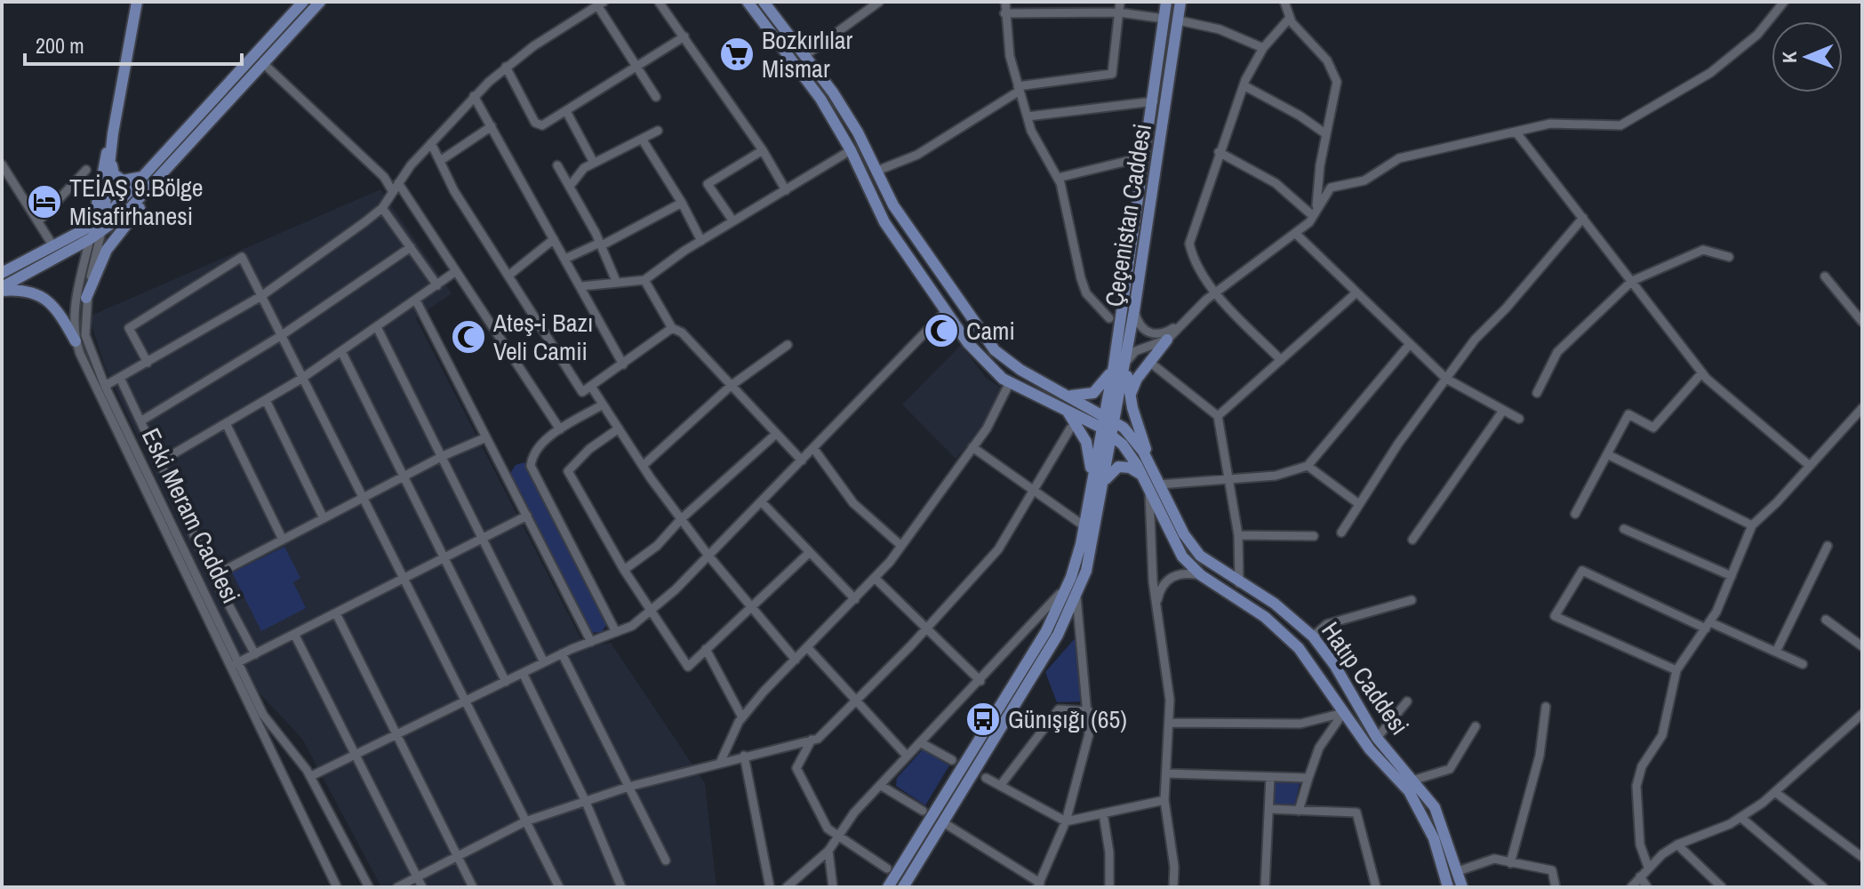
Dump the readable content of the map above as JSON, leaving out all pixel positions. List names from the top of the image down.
{
  "streets": {
    "main road": ["Çeçenistan Caddesi", "Eski Meram Caddesi", "Hatıp Caddesi"]
  },
  "places": {
    "supermarket": ["Bozkırlılar Mismar"],
    "hotel": ["TEİAŞ 9.Bölge Misafirhanesi"],
    "mosque": ["Cami", "Ateş-i Bazı Veli Camii"],
    "bus stop": ["Günışığı (65)"]
  },
  "scale_bar": "200 m",
  "north": "left"
}
